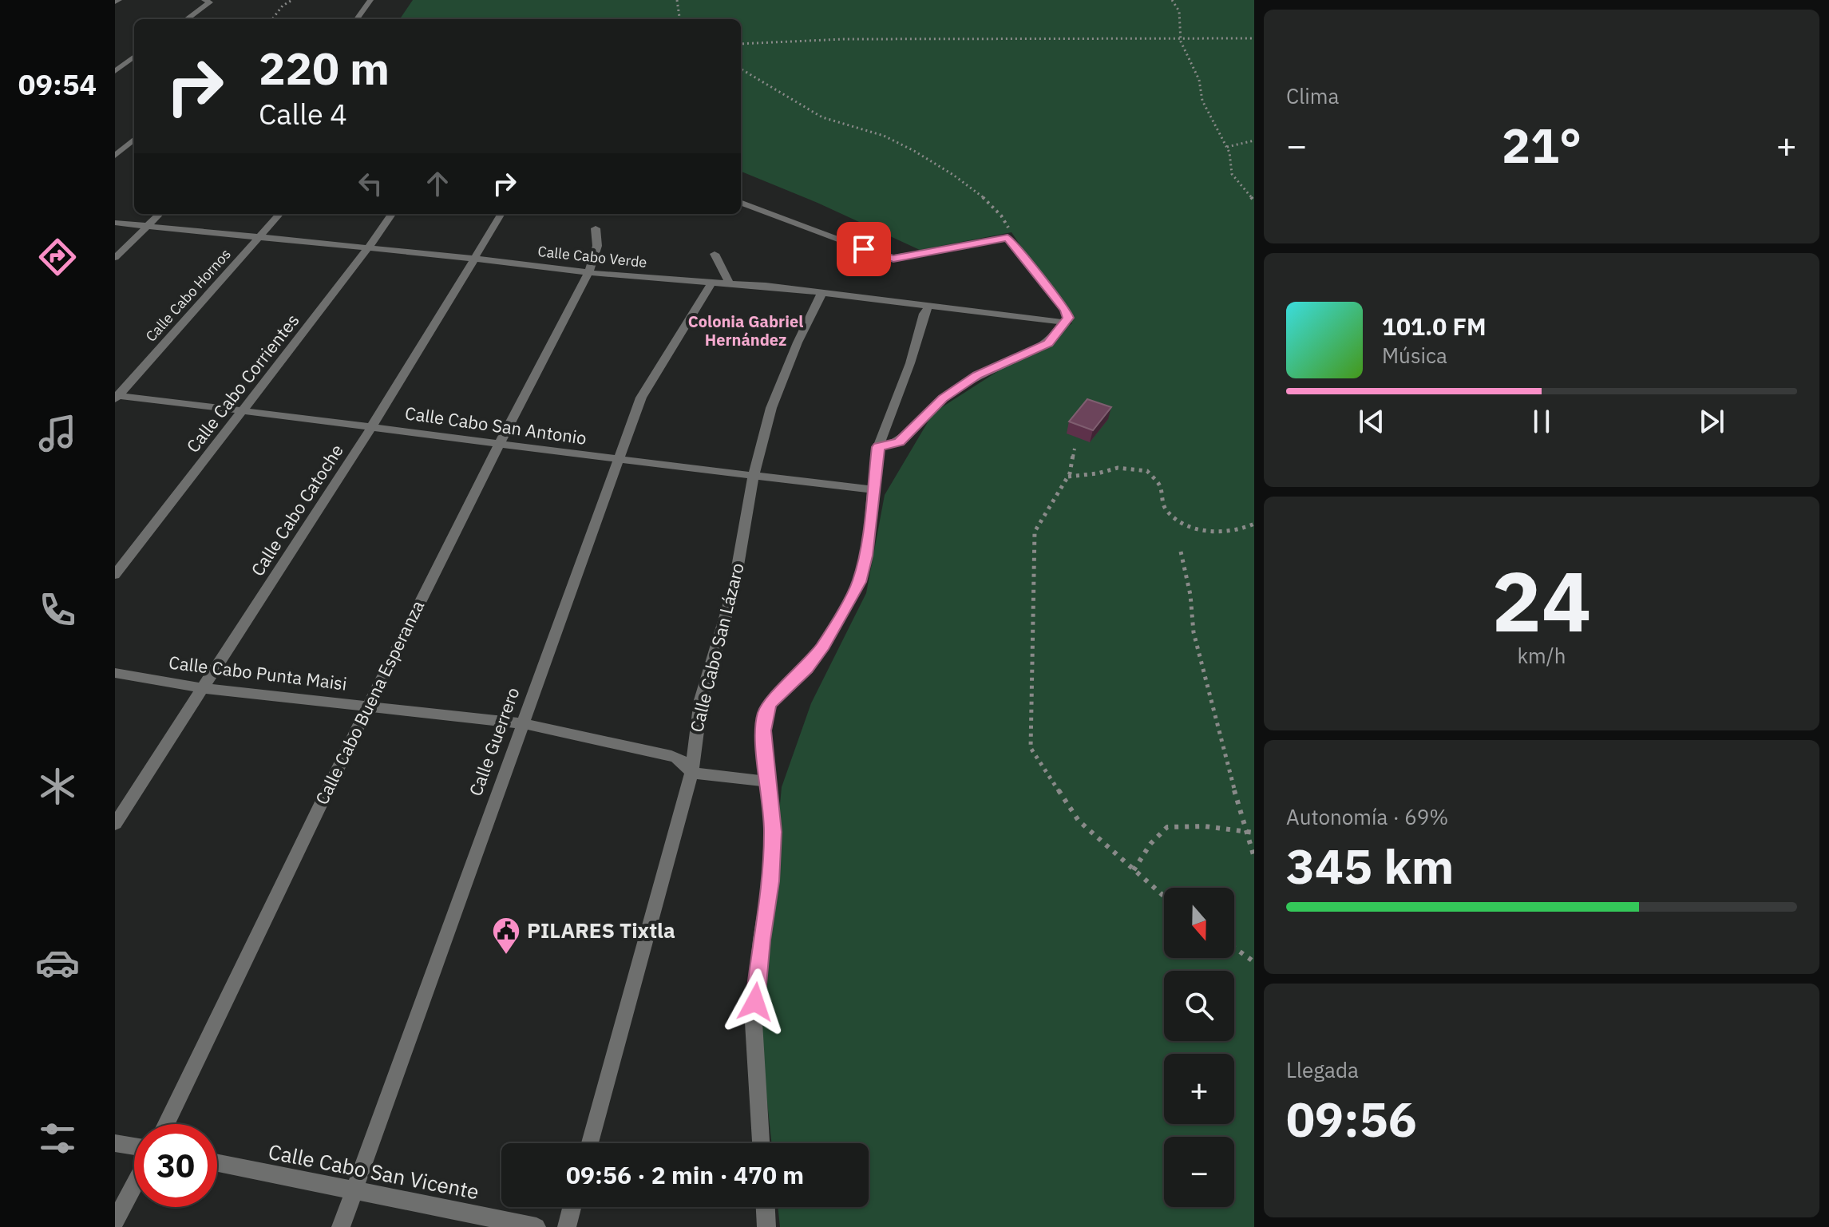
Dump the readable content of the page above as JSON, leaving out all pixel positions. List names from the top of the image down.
{
  "streets": {
    "street": [
      "Calle Cabo Verde",
      "Calle Cabo Hornos",
      "Calle Cabo Corrientes",
      "Calle Cabo San Antonio",
      "Calle Cabo Catoche",
      "Calle Cabo San Lázaro",
      "Calle Cabo Punta Maisi",
      "Calle Cabo Buena Esperanza",
      "Calle Guerrero",
      "Calle Cabo San Vicente"
    ]
  },
  "crossings": [
    ["Calle Cabo Verde", "Calle Cabo Hornos"],
    ["Calle Cabo Verde", "Calle Cabo Corrientes"],
    ["Calle Cabo Verde", "Calle Cabo Catoche"],
    ["Calle Cabo Verde", "Calle Cabo San Lázaro"],
    ["Calle Cabo Verde", "Calle Cabo Buena Esperanza"],
    ["Calle Cabo Verde", "Calle Guerrero"],
    ["Calle Cabo Hornos", "Calle Cabo San Antonio"],
    ["Calle Cabo Corrientes", "Calle Cabo San Antonio"],
    ["Calle Cabo San Antonio", "Calle Cabo Catoche"],
    ["Calle Cabo San Antonio", "Calle Cabo San Lázaro"],
    ["Calle Cabo San Antonio", "Calle Cabo Buena Esperanza"],
    ["Calle Cabo San Antonio", "Calle Guerrero"],
    ["Calle Cabo Catoche", "Calle Cabo Punta Maisi"],
    ["Calle Cabo San Lázaro", "Calle Cabo Punta Maisi"],
    ["Calle Cabo Punta Maisi", "Calle Cabo Buena Esperanza"],
    ["Calle Cabo Punta Maisi", "Calle Guerrero"],
    ["Calle Guerrero", "Calle Cabo San Vicente"]
  ],
  "districts": ["Colonia Gabriel Hernández"],
  "places": {
    "public building": ["PILARES Tixtla"]
  },
  "north": "bottom",
  "page": {
    "tabs": "09:54",
    "tile": [
      "Clima",
      ["24", "km/h"],
      ["Autonomía · 69%", "345 km"],
      ["Llegada", "09:56"]
    ],
    "turn": ["220 m", "Calle 4"],
    "heat": ["−", "21°", "+"],
    "song": ["101.0 FM", "Música"],
    "map_buttons": ["+", "−"],
    "limit": "30",
    "trip": "09:56 · 2 min · 470 m"
  }
}
